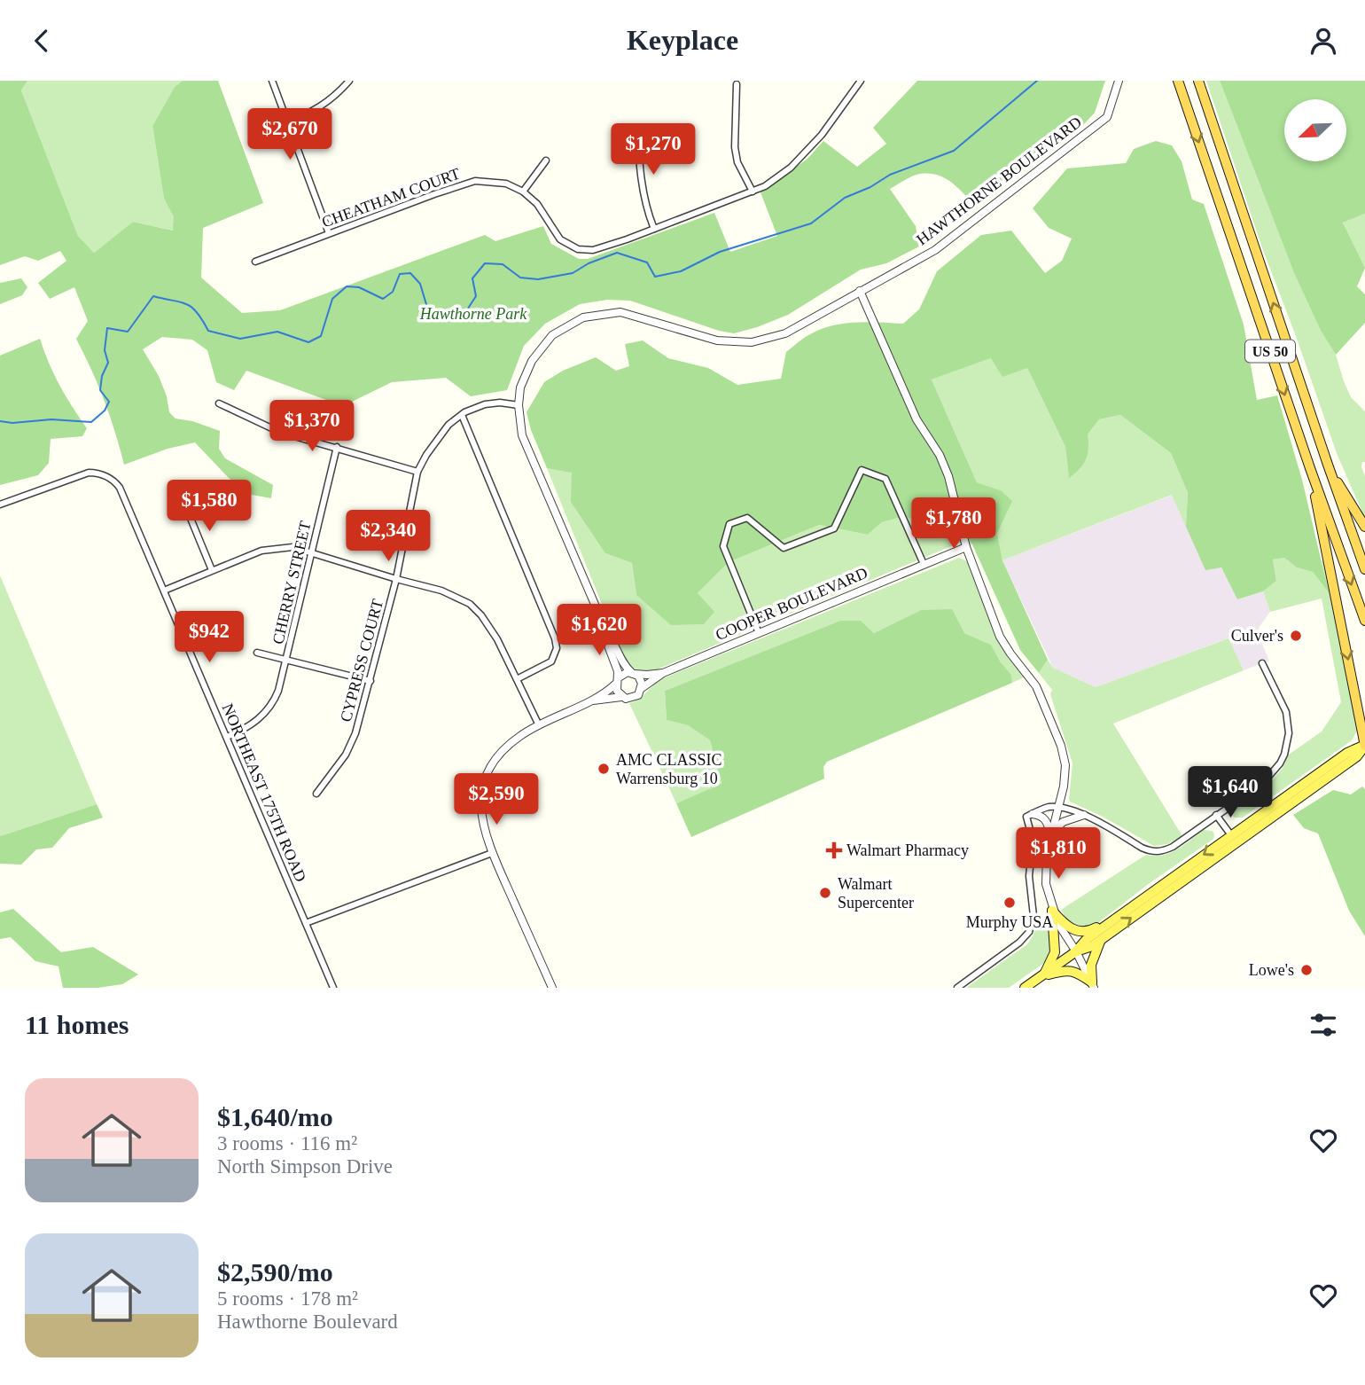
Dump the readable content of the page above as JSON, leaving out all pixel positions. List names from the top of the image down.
{
  "streets": {
    "highway": ["US 50"],
    "street": [
      "HAWTHORNE BOULEVARD",
      "CHEATHAM COURT",
      "CHERRY STREET",
      "COOPER BOULEVARD",
      "CYPRESS COURT",
      "NORTHEAST 175TH ROAD"
    ]
  },
  "crossings": [
    ["HAWTHORNE BOULEVARD", "COOPER BOULEVARD"],
    ["HAWTHORNE BOULEVARD", "CYPRESS COURT"],
    ["CHERRY STREET", "NORTHEAST 175TH ROAD"]
  ],
  "parks": ["Hawthorne Park"],
  "places": {
    "other": [
      "Culver's",
      "AMC CLASSIC Warrensburg 10",
      "Walmart Supercenter",
      "Murphy USA",
      "Lowe's"
    ],
    "health": ["Walmart Pharmacy"]
  },
  "north": "bottom left",
  "page": {
    "header": "Keyplace",
    "price": [
      "$2,670",
      "$1,270",
      "$1,370",
      "$1,580",
      "$1,780",
      "$2,340",
      "$1,620",
      "$942",
      "$1,640",
      "$2,590",
      "$1,810"
    ],
    "heading": "11 homes",
    "list": [
      {
        "name": "$1,640/mo",
        "note": "3 rooms · 116 m² · North Simpson Drive"
      },
      {
        "name": "$2,590/mo",
        "note": "5 rooms · 178 m² · Hawthorne Boulevard"
      }
    ]
  }
}
